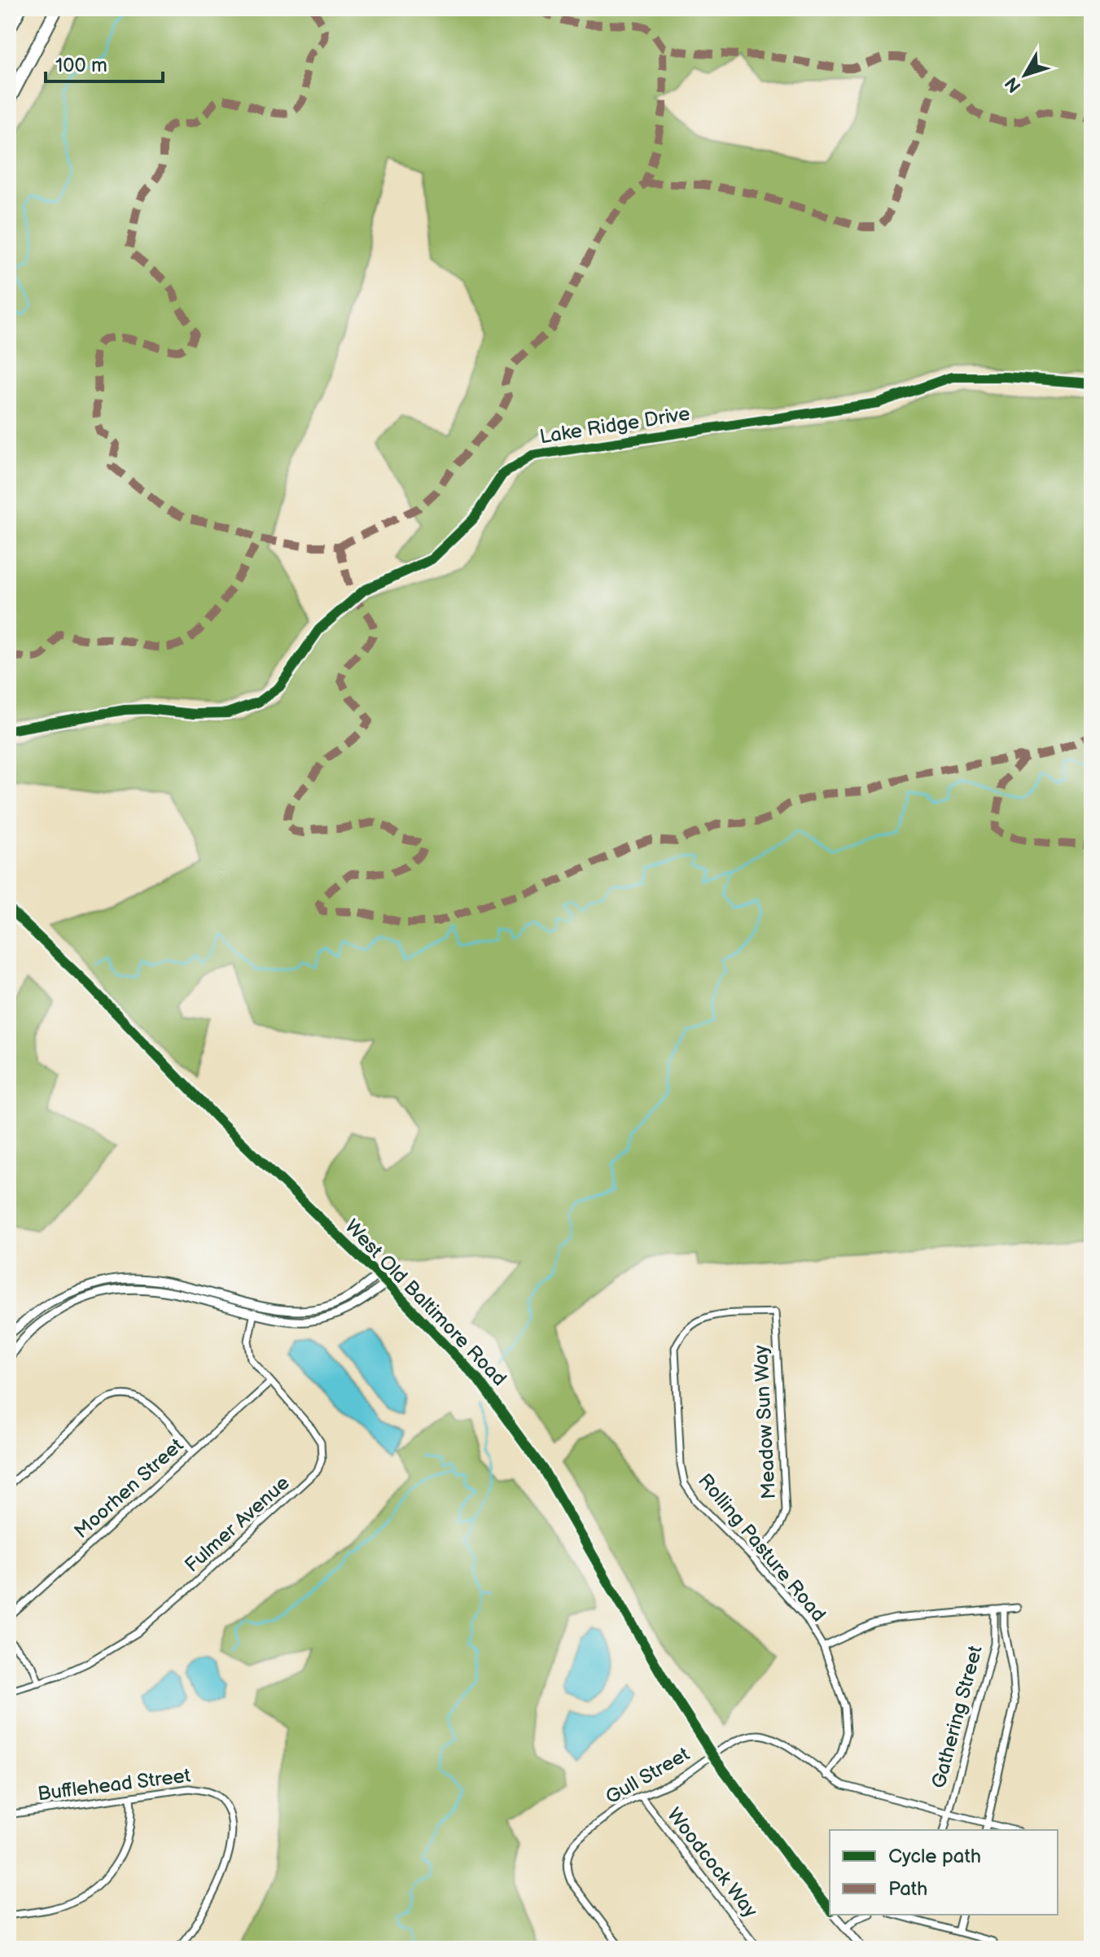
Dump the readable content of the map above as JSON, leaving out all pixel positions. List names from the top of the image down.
{
  "streets": {
    "street": [
      "Lake Ridge Drive",
      "West Old Baltimore Road",
      "Meadow Sun Way",
      "Moorhen Street",
      "Fulmer Avenue",
      "Rolling Pasture Road",
      "Gathering Street",
      "Gull Street",
      "Bufflehead Street",
      "Woodcock Way"
    ]
  },
  "crossings": [
    ["West Old Baltimore Road", "Gull Street"],
    ["Meadow Sun Way", "Rolling Pasture Road"],
    ["Moorhen Street", "Fulmer Avenue"],
    ["Rolling Pasture Road", "Gathering Street"],
    ["Rolling Pasture Road", "Gull Street"],
    ["Gathering Street", "Gull Street"],
    ["Gull Street", "Woodcock Way"]
  ],
  "legend": ["Cycle path", "Path"],
  "scale_bar": "100 m",
  "north": "bottom left"
}
